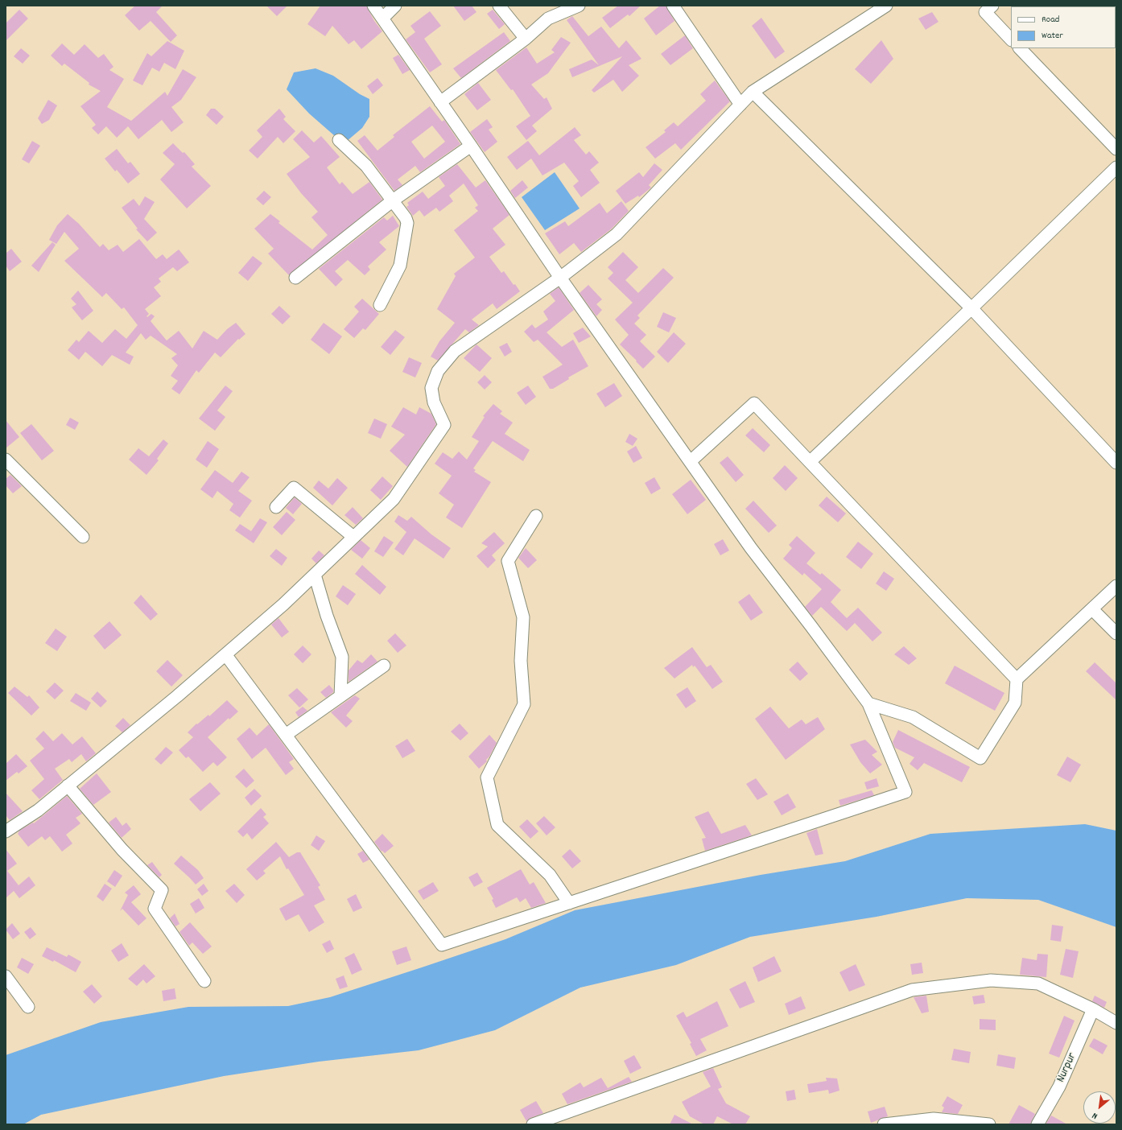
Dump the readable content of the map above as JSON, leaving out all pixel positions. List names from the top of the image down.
{
  "streets": {
    "street": ["Nurpur"]
  },
  "legend": ["Road", "Water"],
  "north": "bottom left"
}
